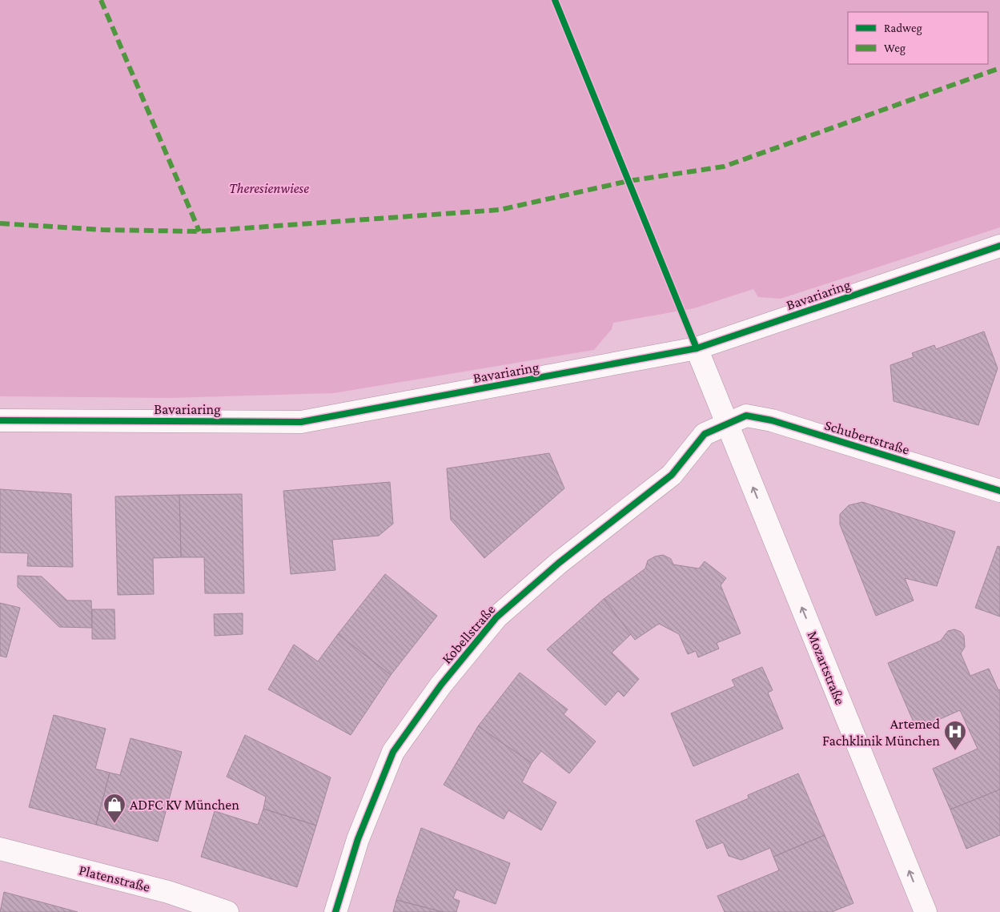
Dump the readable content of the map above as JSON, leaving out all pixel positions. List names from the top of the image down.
{
  "streets": {
    "street": [
      "Bavariaring",
      "Schubertstraße",
      "Kobellstraße",
      "Mozartstraße",
      "Platenstraße"
    ]
  },
  "crossings": [
    ["Bavariaring", "Mozartstraße"],
    ["Schubertstraße", "Kobellstraße"],
    ["Schubertstraße", "Mozartstraße"],
    ["Kobellstraße", "Mozartstraße"]
  ],
  "one_way": ["Mozartstraße"],
  "parks": ["Theresienwiese"],
  "places": {
    "hospital": ["Artemed Fachklinik München"],
    "shop": ["ADFC KV München"]
  },
  "legend": ["Radweg", "Weg"]
}
